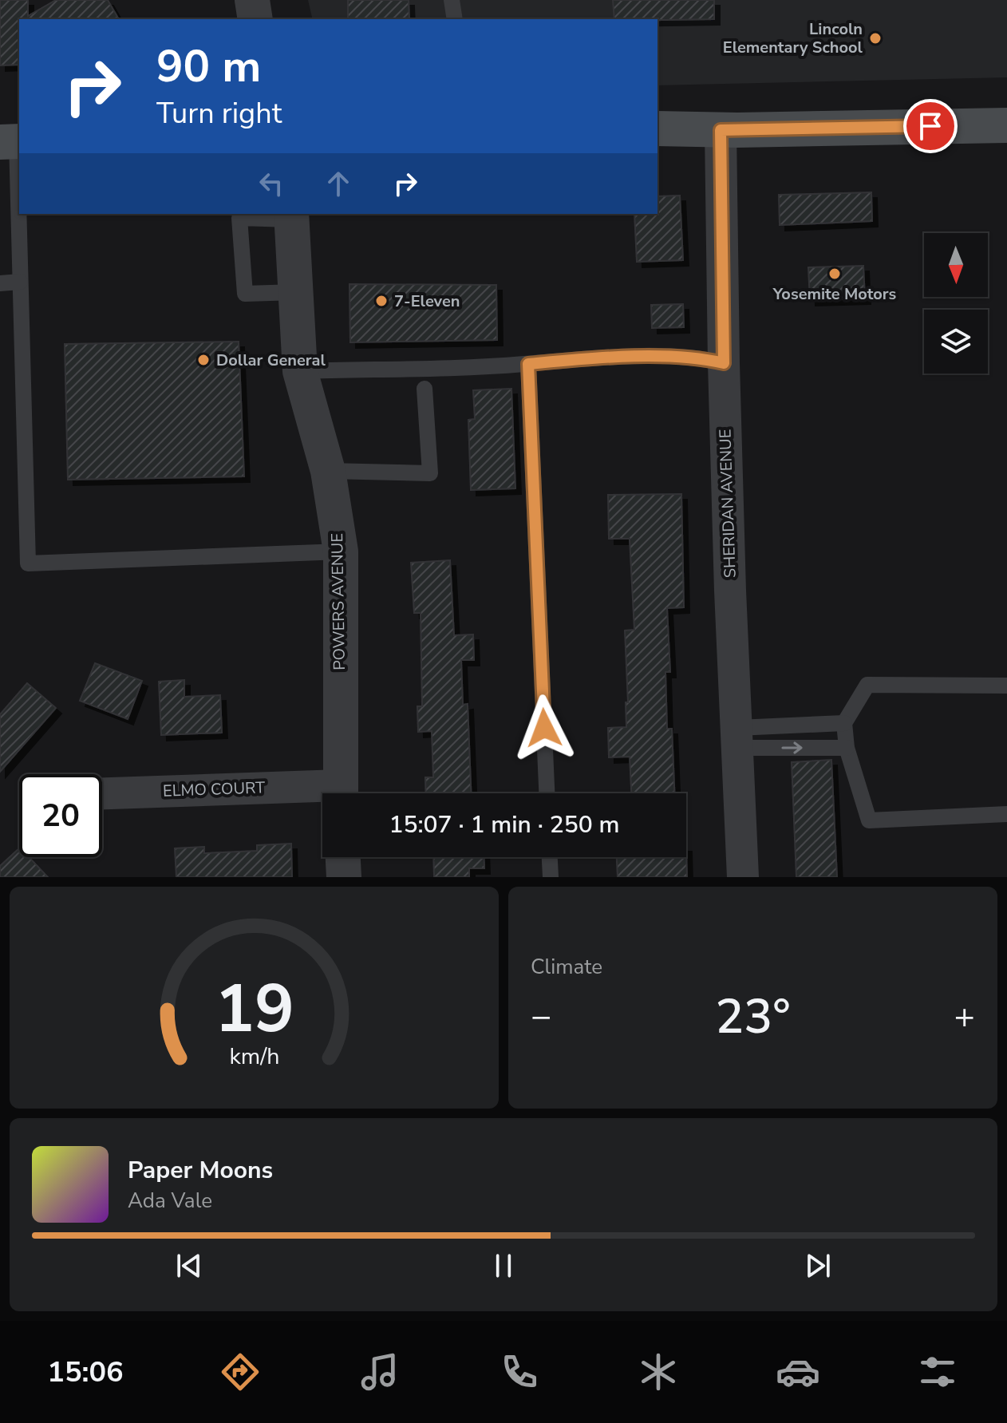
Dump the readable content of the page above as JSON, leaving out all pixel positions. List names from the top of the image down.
{
  "streets": {
    "street": ["SHERIDAN AVENUE", "POWERS AVENUE", "ELMO COURT"]
  },
  "places": [
    "Lincoln Elementary School",
    "Yosemite Motors",
    "7-Eleven",
    "Dollar General"
  ],
  "north": "bottom",
  "page": {
    "turn": ["90 m", "Turn right"],
    "limit": "20",
    "trip": "15:07 · 1 min · 250 m",
    "tile": "Climate",
    "heat": ["−", "23°", "+"],
    "song": ["Paper Moons", "Ada Vale"],
    "tabs": "15:06",
    "gauge": ["19", "km/h"]
  }
}
